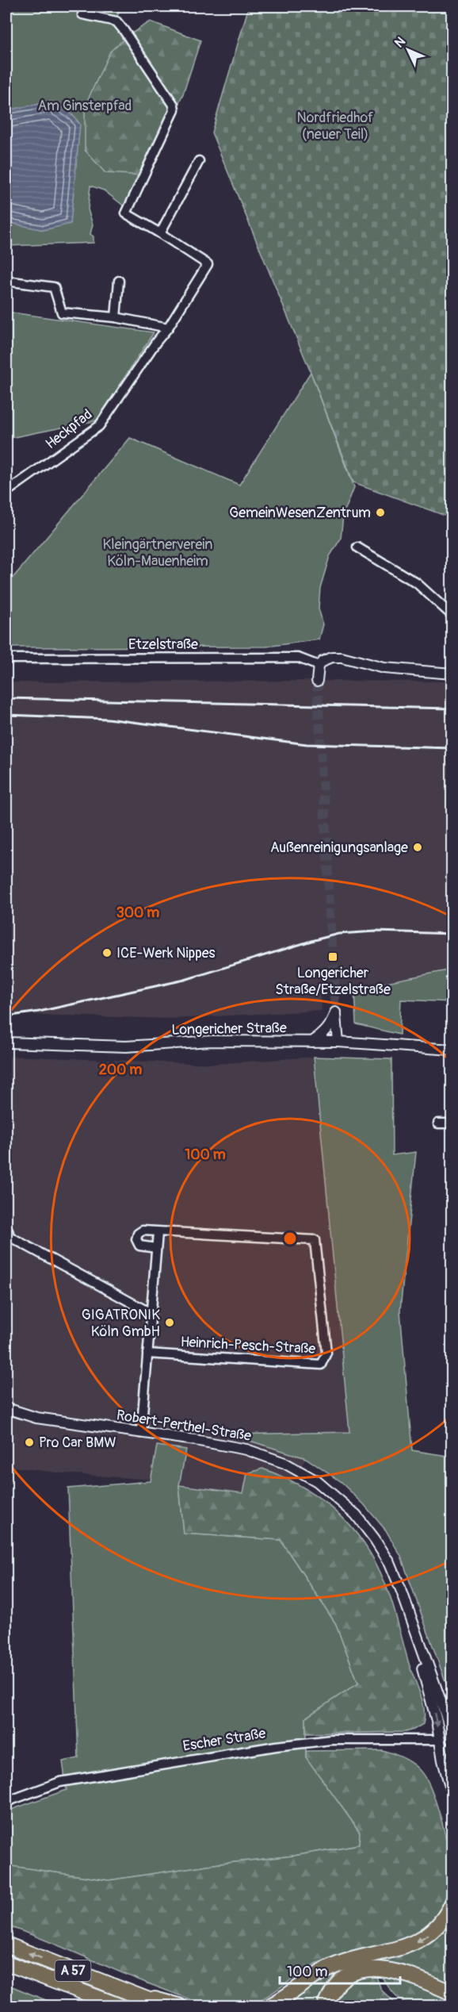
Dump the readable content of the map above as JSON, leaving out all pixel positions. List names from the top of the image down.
{
  "streets": {
    "highway": ["A 57"],
    "street": [
      "Heckpfad",
      "Etzelstraße",
      "Longericher Straße",
      "Heinrich-Pesch-Straße",
      "Robert-Perthel-Straße",
      "Escher Straße"
    ]
  },
  "crossings": [
    ["Robert-Perthel-Straße", "Escher Straße"]
  ],
  "parks": ["Am Ginsterpfad", "Nordfriedhof (neuer Teil)", "Kleingärtnerverein Köln-Mauenheim"],
  "places": {
    "other": [
      "GemeinWesenZentrum",
      "Außenreinigungsanlage",
      "ICE-Werk Nippes",
      "GIGATRONIK Köln GmbH",
      "Pro Car BMW"
    ],
    "transit": ["Longericher Straße/Etzelstraße"]
  },
  "scale_bar": "100 m",
  "north": "top left",
  "rings": ["300 m", "200 m", "100 m"]
}
